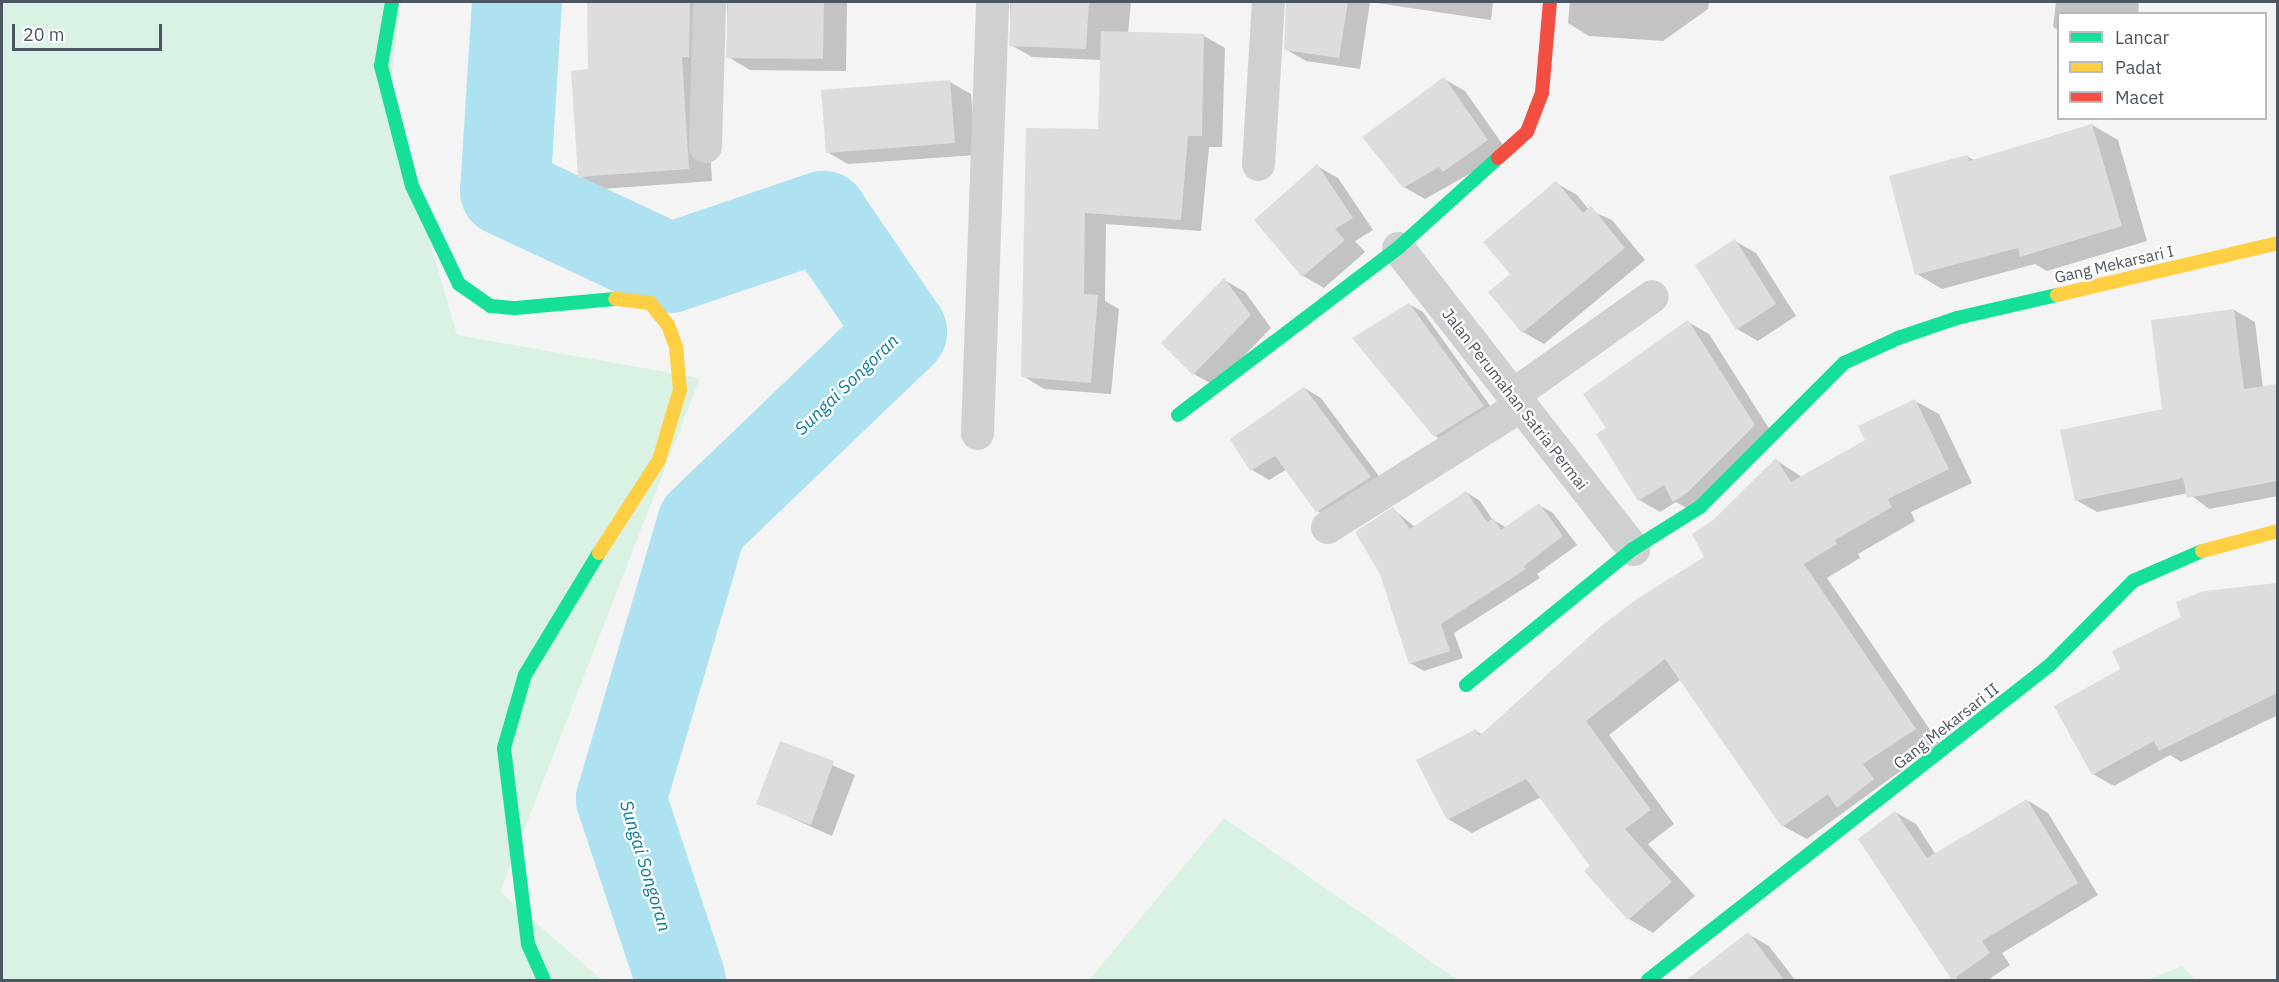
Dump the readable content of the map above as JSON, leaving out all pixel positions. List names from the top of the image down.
{
  "streets": {
    "street": ["Gang Mekarsari I", "Jalan Perumahan Satria Permai", "Gang Mekarsari II"]
  },
  "crossings": [
    ["Gang Mekarsari I", "Jalan Perumahan Satria Permai"]
  ],
  "water": ["Sungai Songoran"],
  "legend": ["Lancar", "Padat", "Macet"],
  "scale_bar": "20 m"
}
